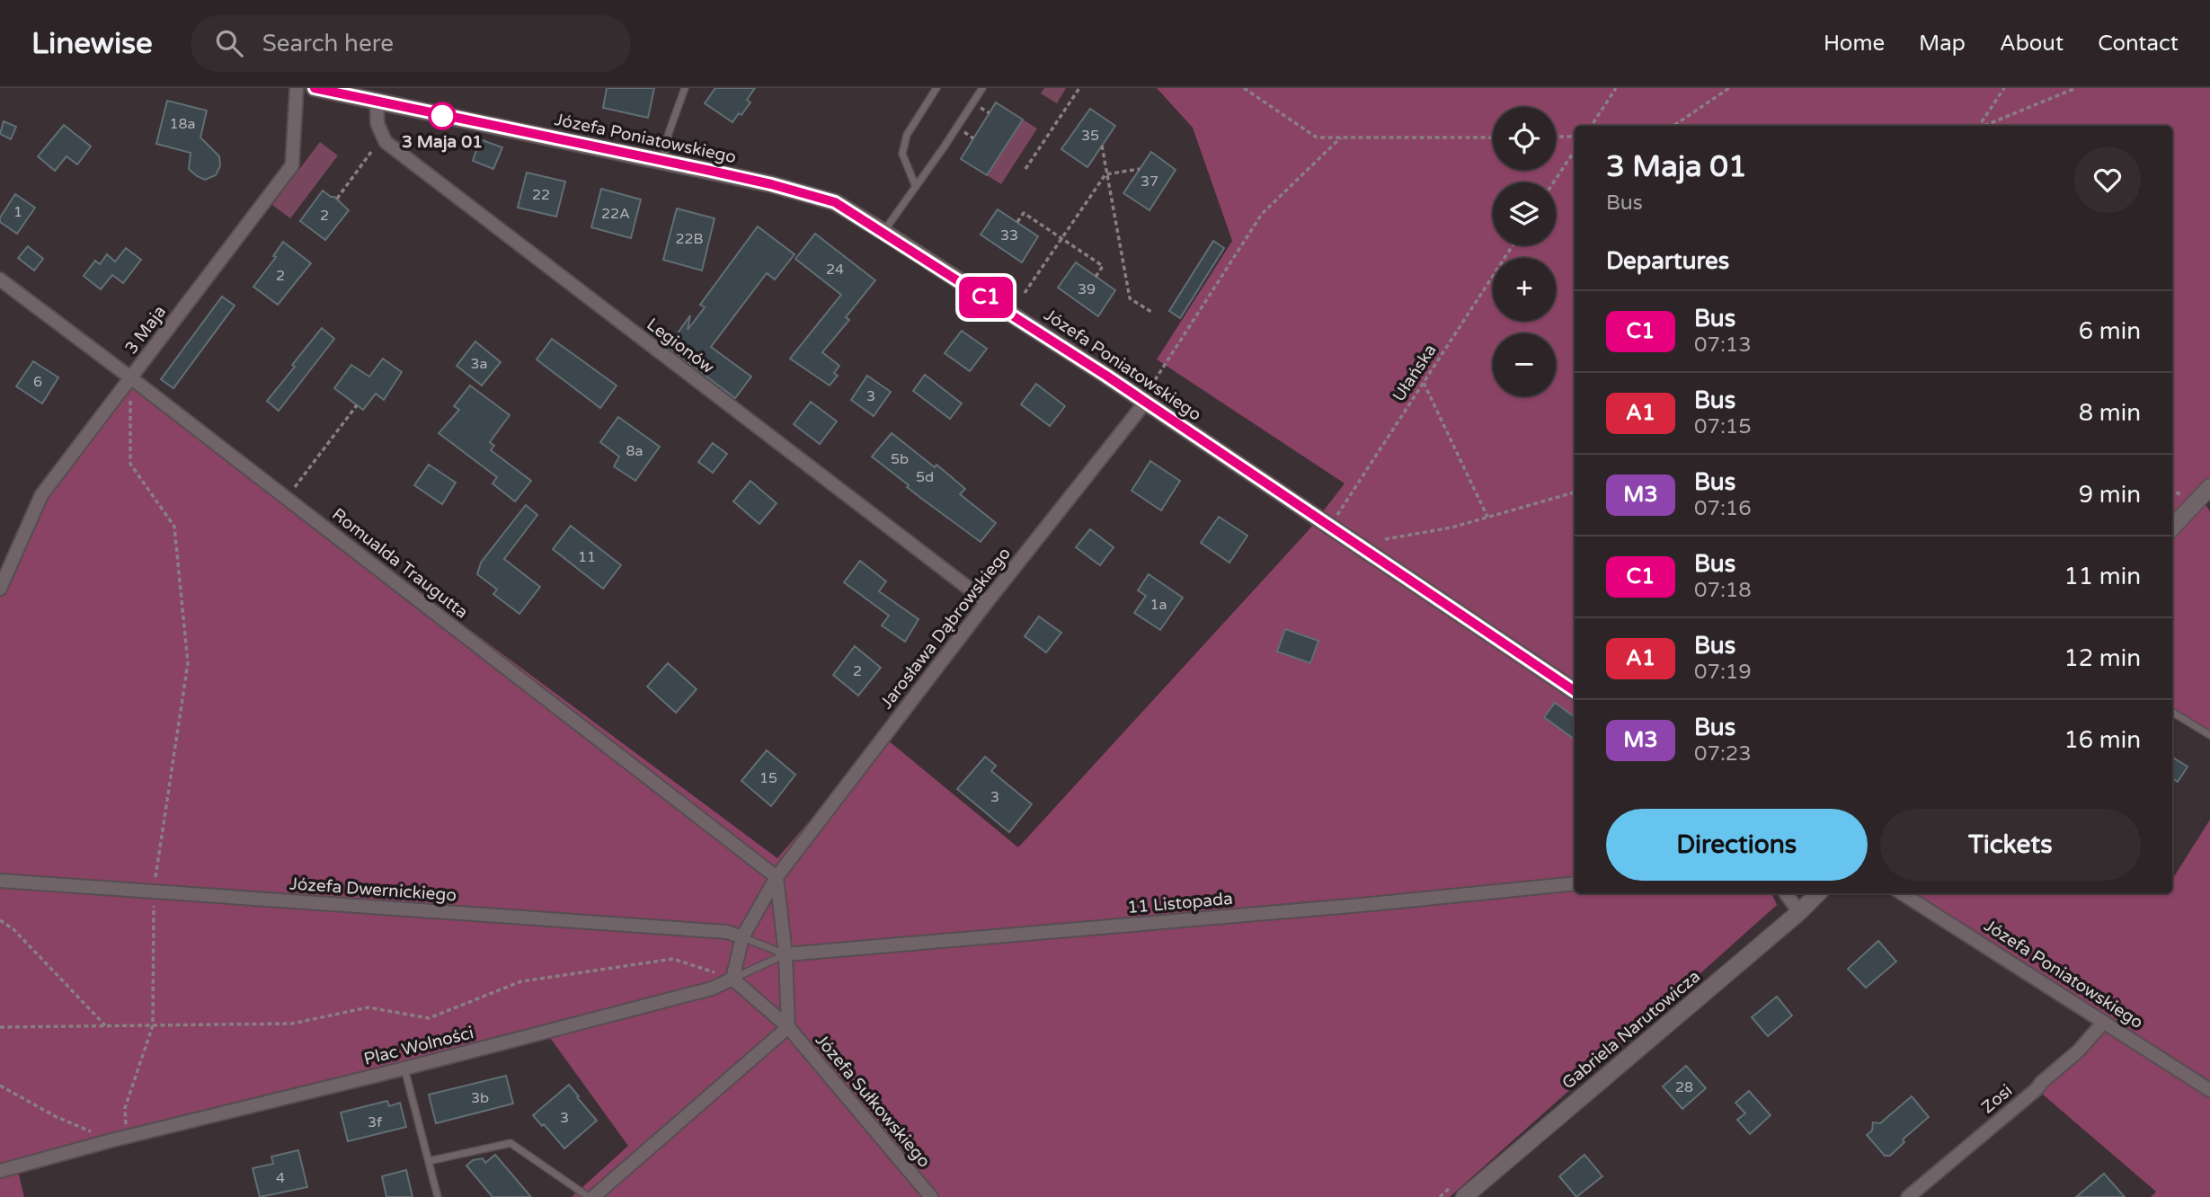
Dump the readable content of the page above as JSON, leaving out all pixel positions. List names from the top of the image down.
{
  "streets": {
    "street": [
      "Józefa Poniatowskiego",
      "3 Maja",
      "Legionów",
      "Romualda Traugutta",
      "Jarosława Dąbrowskiego",
      "Józefa Dwernickiego",
      "11 Listopada",
      "Gabriela Narutowicza",
      "Plac Wolności",
      "Zosi",
      "Józefa Sułkowskiego"
    ],
    "path": ["Ułańska"]
  },
  "crossings": [
    ["Józefa Poniatowskiego", "Legionów"],
    ["Józefa Poniatowskiego", "Ułańska"],
    ["Józefa Poniatowskiego", "Jarosława Dąbrowskiego"],
    ["Józefa Poniatowskiego", "Zosi"],
    ["3 Maja", "Romualda Traugutta"],
    ["Legionów", "Jarosława Dąbrowskiego"],
    ["Romualda Traugutta", "Jarosława Dąbrowskiego"],
    ["Jarosława Dąbrowskiego", "Józefa Dwernickiego"],
    ["Plac Wolności", "Józefa Sułkowskiego"]
  ],
  "places": ["3 Maja 01"],
  "lines": ["bus line C1"],
  "house_numbers": [
    "18a",
    "35",
    "37",
    "22",
    "1",
    "22A",
    "2",
    "33",
    "22B",
    "24",
    "2",
    "39",
    "3a",
    "6",
    "3",
    "8a",
    "5b",
    "5d",
    "11",
    "1a",
    "2",
    "15",
    "3",
    "28",
    "3b",
    "3",
    "3f",
    "4"
  ],
  "page": {
    "header": "Linewise",
    "search": "Search here",
    "nav": [
      "Home",
      "Map",
      "About",
      "Contact"
    ],
    "on_map": "C1",
    "map_buttons": ["+", "−"],
    "heading": [
      ["3 Maja 01", "Bus"],
      "Departures"
    ],
    "list": [
      {
        "mark": "C1",
        "name": "Bus",
        "note": "07:13",
        "value": "6 min"
      },
      {
        "mark": "A1",
        "name": "Bus",
        "note": "07:15",
        "value": "8 min"
      },
      {
        "mark": "M3",
        "name": "Bus",
        "note": "07:16",
        "value": "9 min"
      },
      {
        "mark": "C1",
        "name": "Bus",
        "note": "07:18",
        "value": "11 min"
      },
      {
        "mark": "A1",
        "name": "Bus",
        "note": "07:19",
        "value": "12 min"
      },
      {
        "mark": "M3",
        "name": "Bus",
        "note": "07:23",
        "value": "16 min"
      }
    ],
    "buttons": ["Directions", "Tickets"]
  }
}
